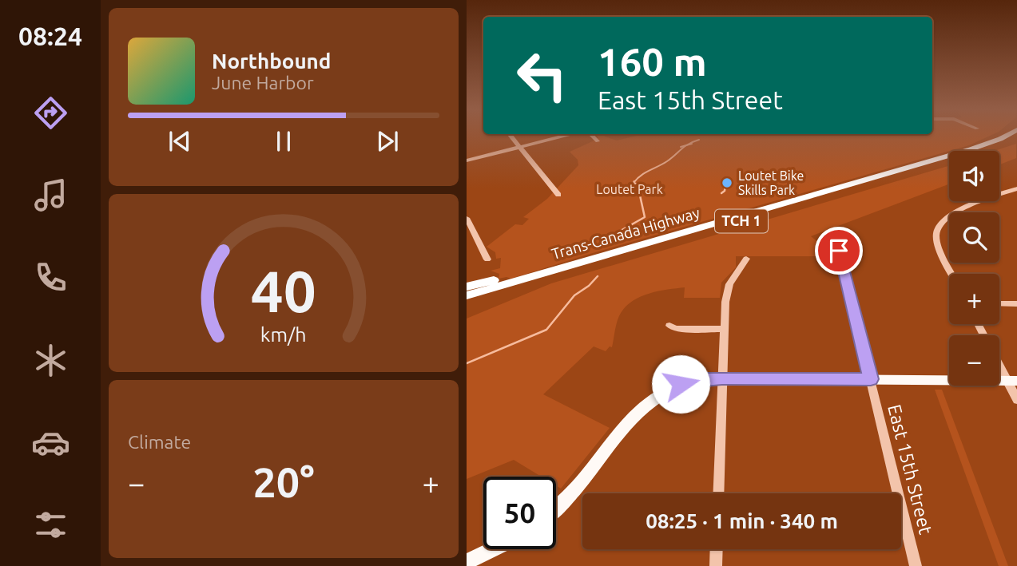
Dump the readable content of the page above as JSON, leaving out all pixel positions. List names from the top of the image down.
{
  "streets": {
    "highway": ["TCH 1", "Trans-Canada Highway"],
    "street": ["East 15th Street"]
  },
  "parks": ["Loutet Park"],
  "places": ["Loutet Bike Skills Park"],
  "page": {
    "tabs": "08:24",
    "turn": ["160 m", "East 15th Street"],
    "song": ["Northbound", "June Harbor"],
    "map_buttons": ["+", "−"],
    "tile": "Climate",
    "heat": ["−", "20°", "+"],
    "limit": "50",
    "trip": "08:25 · 1 min · 340 m",
    "gauge": ["40", "km/h"]
  }
}
